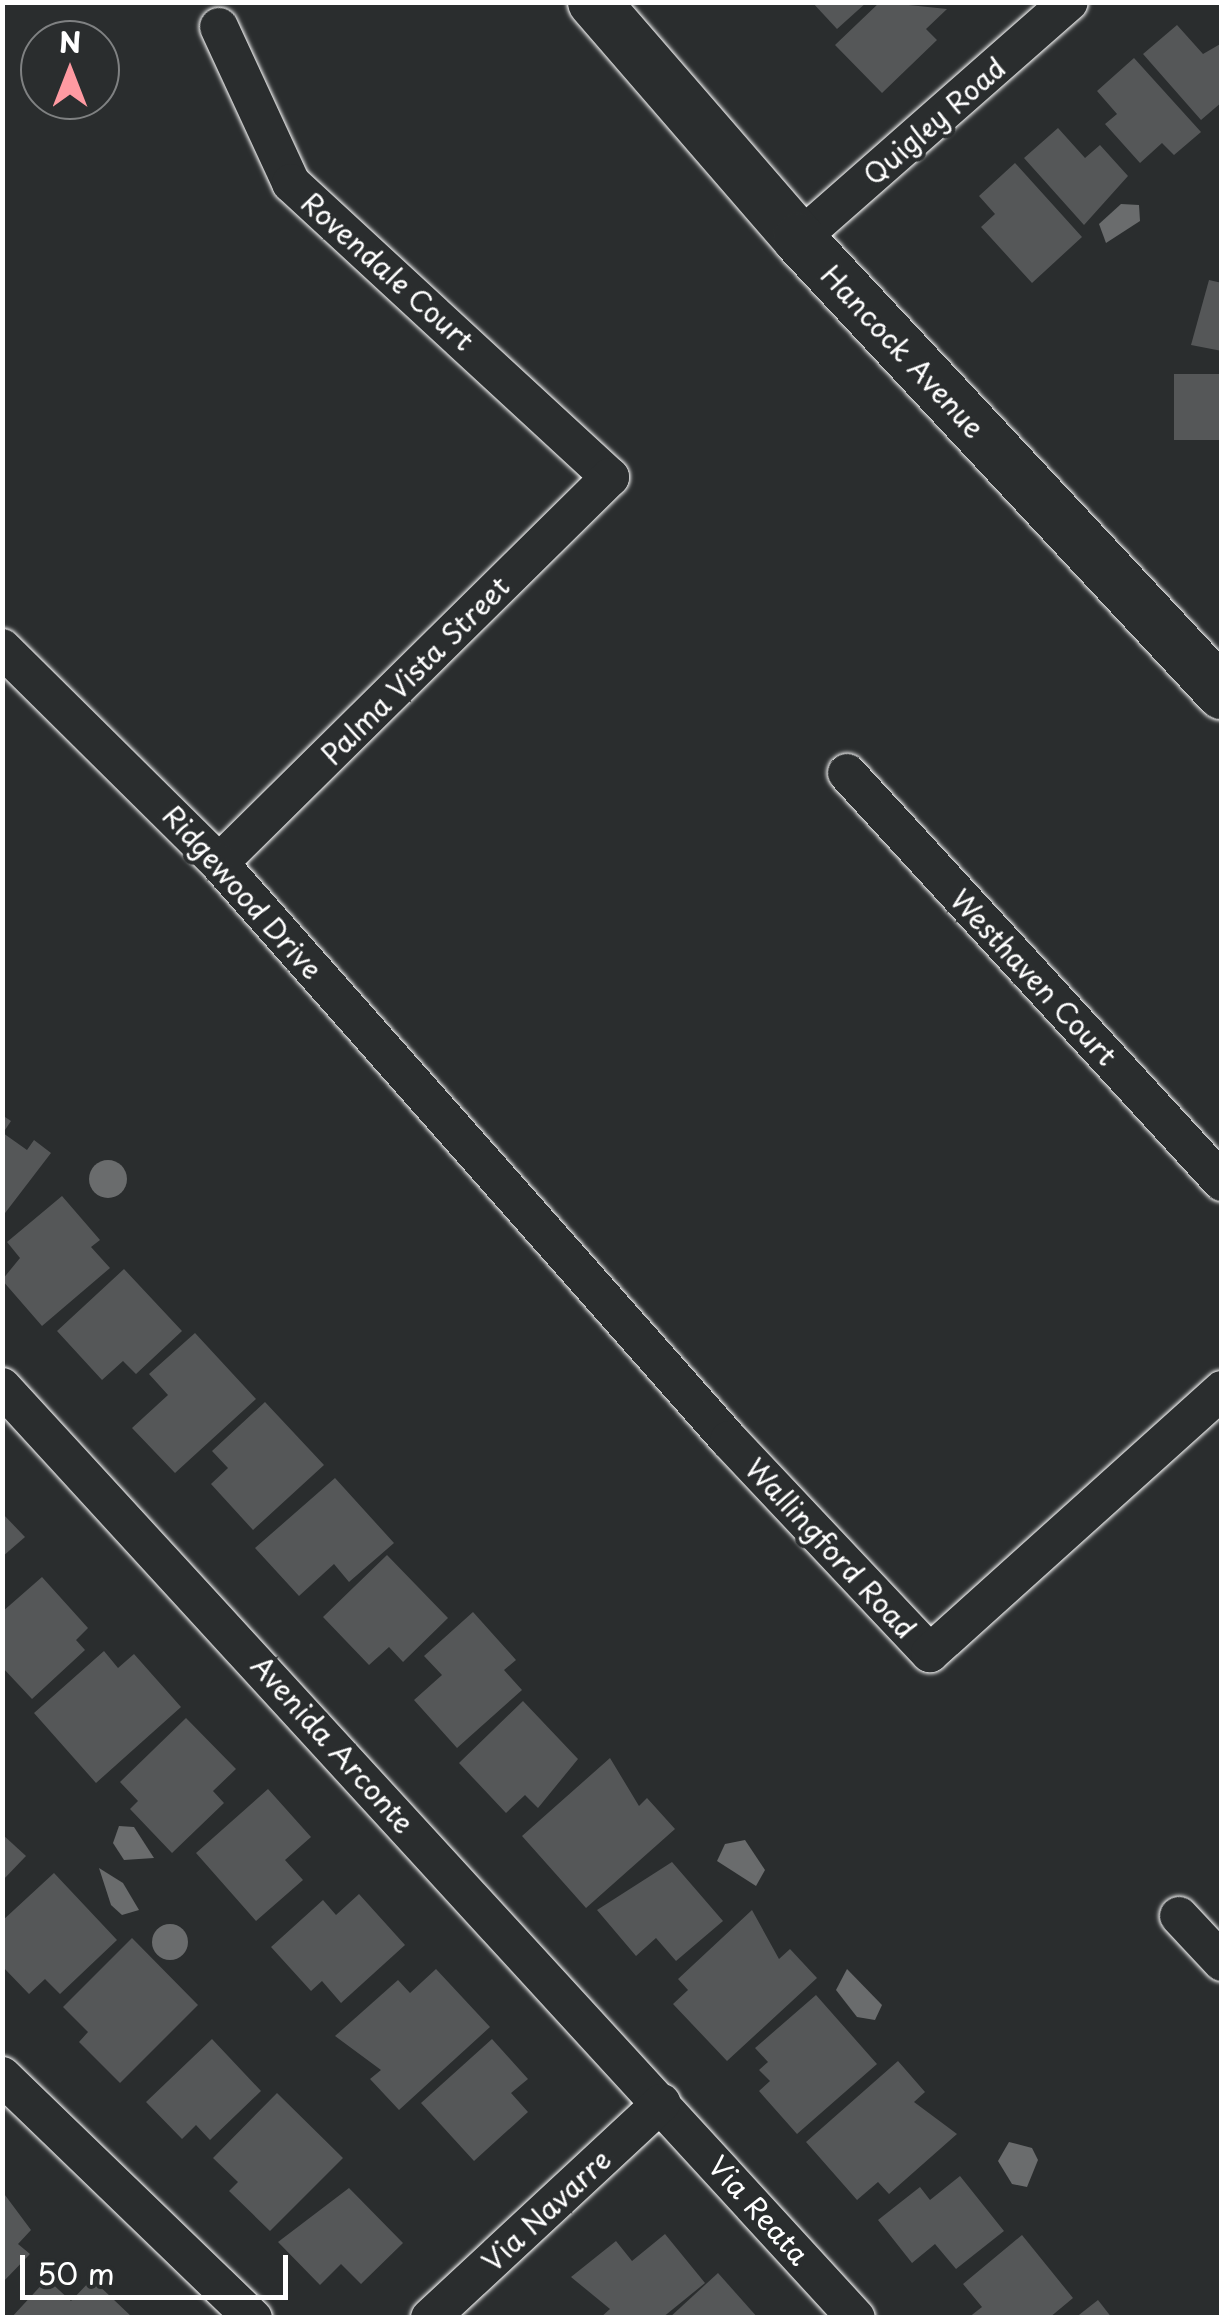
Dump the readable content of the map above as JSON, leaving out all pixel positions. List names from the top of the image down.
{
  "streets": {
    "main road": ["Hancock Avenue"],
    "street": [
      "Quigley Road",
      "Rovendale Court",
      "Palma Vista Street",
      "Ridgewood Drive",
      "Westhaven Court",
      "Wallingford Road",
      "Avenida Arconte",
      "Via Navarre",
      "Via Reata"
    ]
  },
  "crossings": [
    ["Quigley Road", "Hancock Avenue"],
    ["Rovendale Court", "Palma Vista Street"],
    ["Palma Vista Street", "Ridgewood Drive"],
    ["Ridgewood Drive", "Wallingford Road"],
    ["Avenida Arconte", "Via Navarre"],
    ["Avenida Arconte", "Via Reata"],
    ["Via Navarre", "Via Reata"]
  ],
  "scale_bar": "50 m",
  "north": "top"
}
